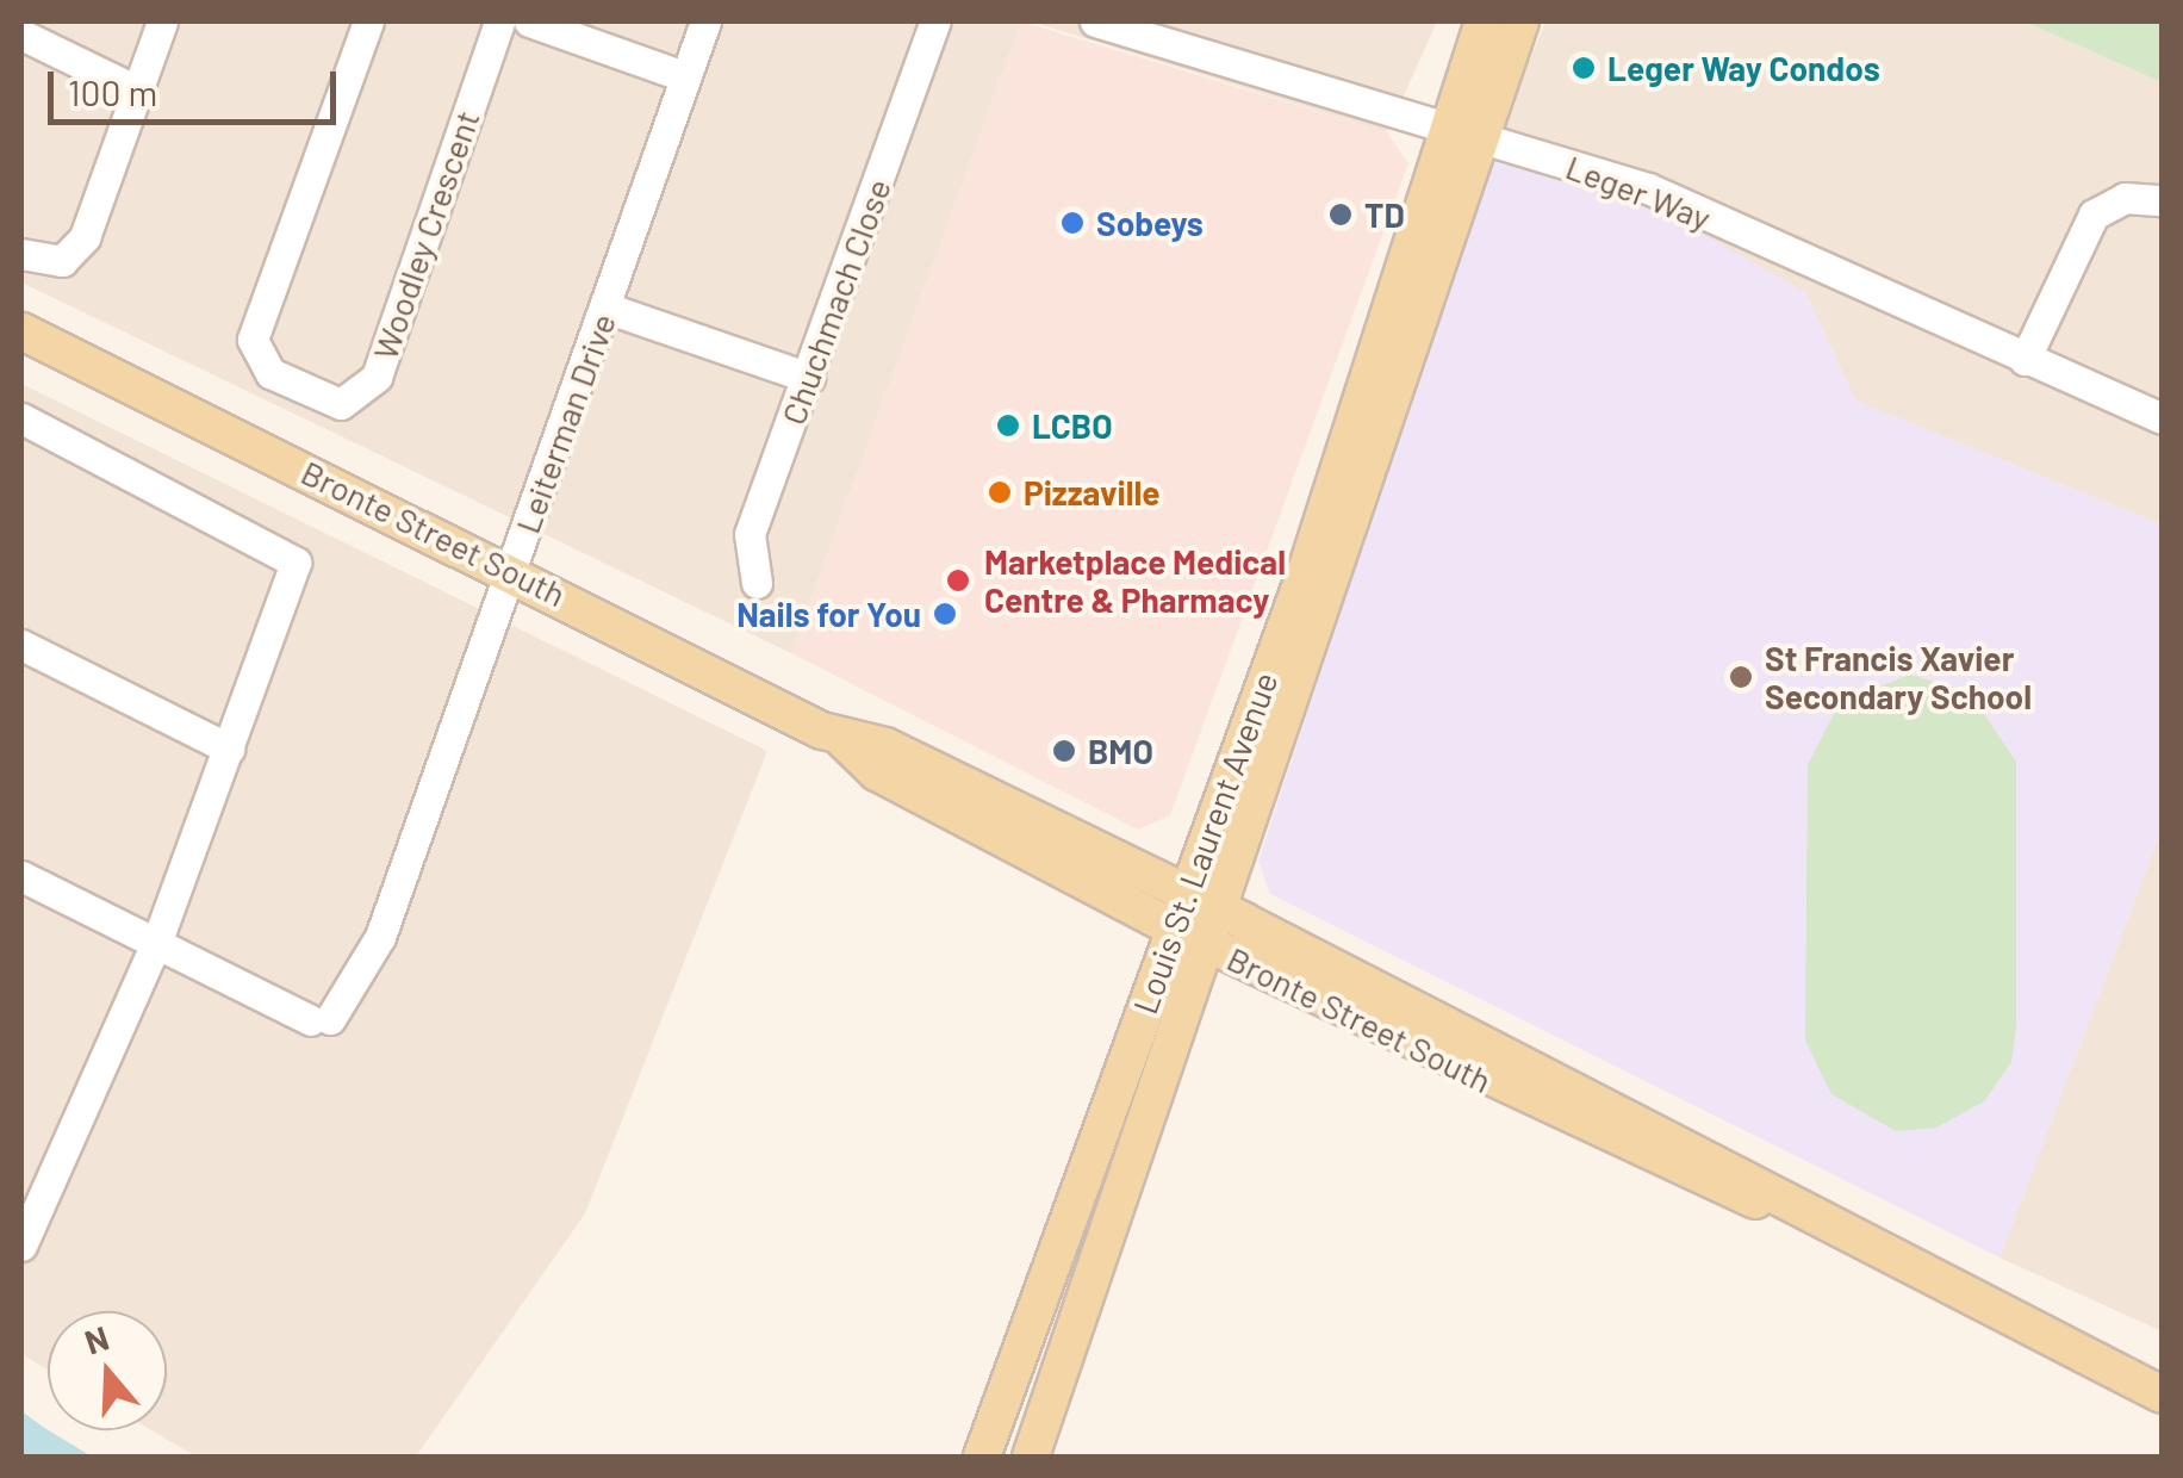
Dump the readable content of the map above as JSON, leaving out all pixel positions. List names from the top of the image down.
{
  "streets": {
    "main road": ["Bronte Street South", "Louis St. Laurent Avenue"],
    "street": [
      "Leger Way",
      "Woodley Crescent",
      "Chuchmach Close",
      "Leiterman Drive"
    ]
  },
  "crossings": [
    ["Leger Way", "Louis St. Laurent Avenue"],
    ["Leiterman Drive", "Bronte Street South"],
    ["Bronte Street South", "Louis St. Laurent Avenue"]
  ],
  "places": [
    "Leger Way Condos",
    "TD",
    "Sobeys",
    "LCBO",
    "Pizzaville",
    "Marketplace Medical Centre & Pharmacy",
    "Nails for You",
    "St Francis Xavier Secondary School",
    "BMO"
  ],
  "scale_bar": "100 m",
  "north": "top"
}
